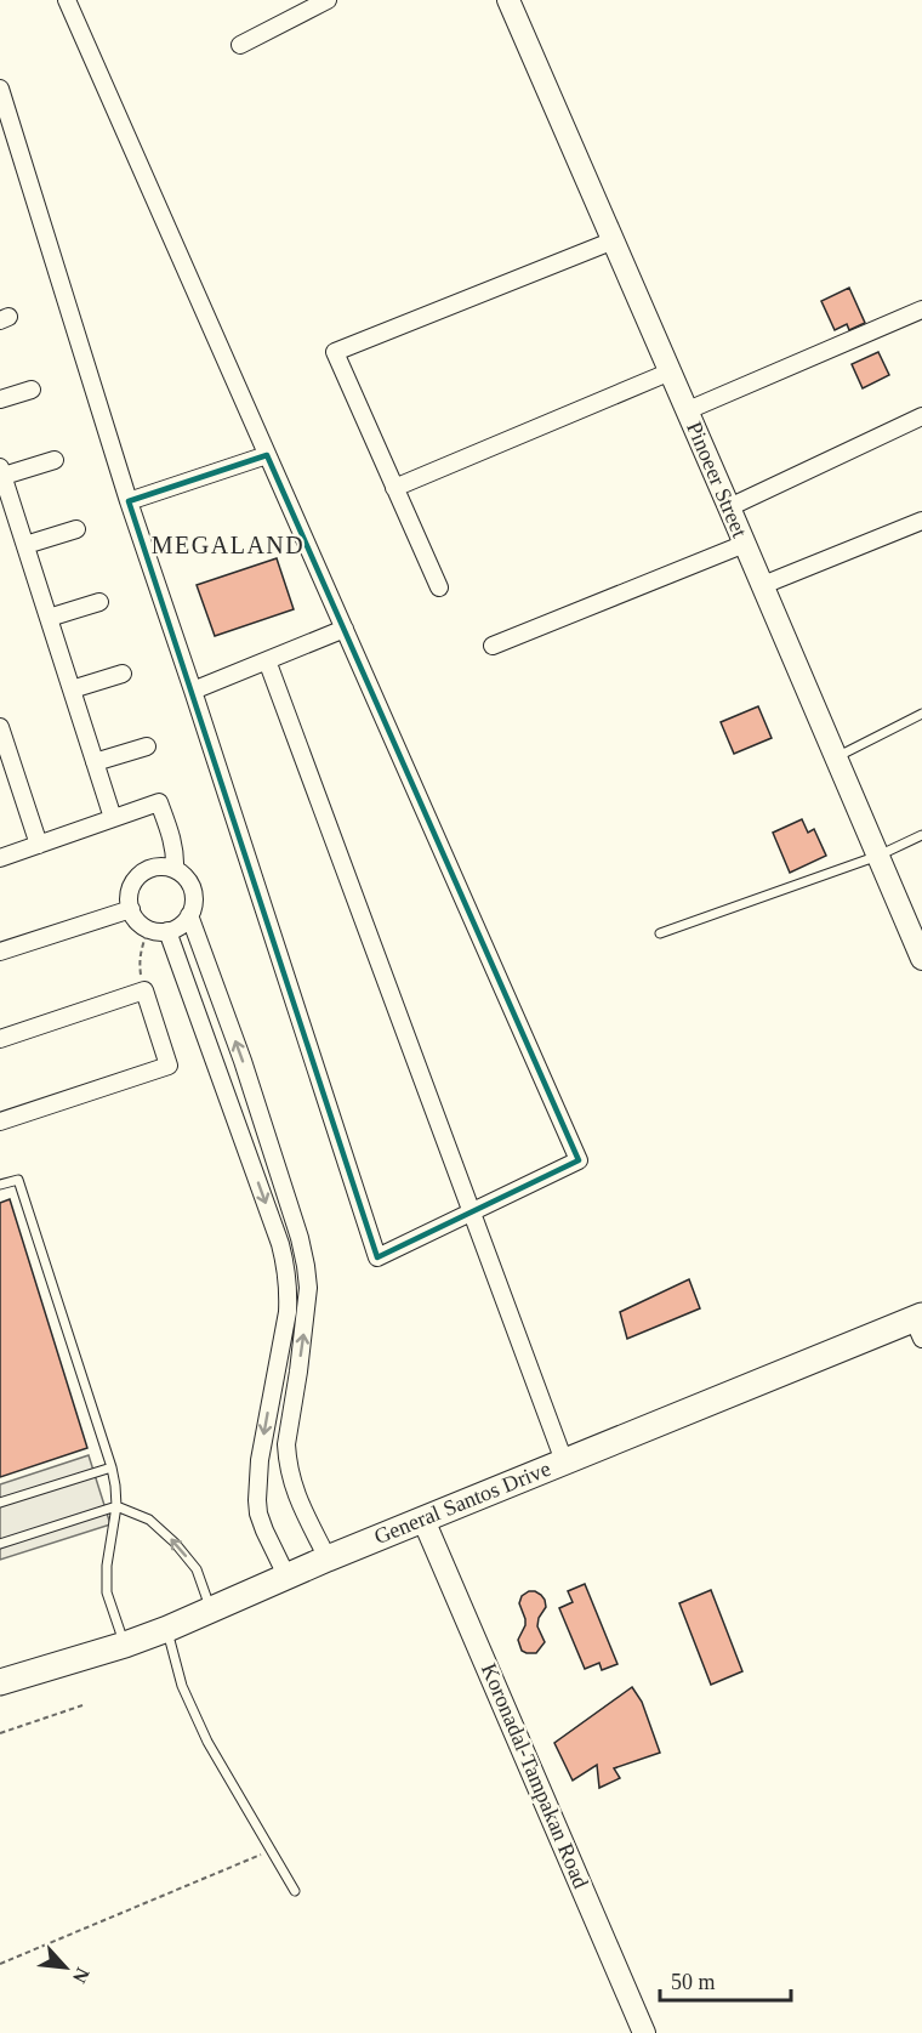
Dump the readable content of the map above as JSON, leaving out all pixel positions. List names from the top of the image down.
{
  "streets": {
    "highway": ["General Santos Drive"],
    "main road": ["Pinoeer Street", "Koronadal-Tampakan Road"]
  },
  "crossings": [
    ["General Santos Drive", "Koronadal-Tampakan Road"]
  ],
  "districts": ["MEGALAND"],
  "scale_bar": "50 m",
  "north": "bottom right"
}
